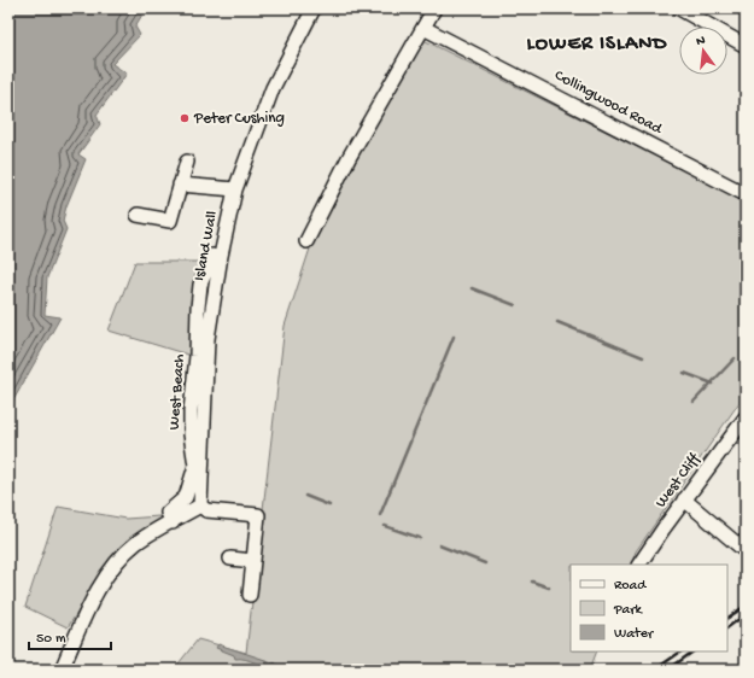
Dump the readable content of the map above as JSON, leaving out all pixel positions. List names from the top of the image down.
{
  "streets": {
    "street": [
      "Collingwood Road",
      "Island Wall",
      "West Beach",
      "West Cliff"
    ]
  },
  "districts": ["LOWER ISLAND"],
  "places": ["Peter Cushing"],
  "legend": ["Road", "Park", "Water"],
  "scale_bar": "50 m",
  "north": "top"
}
